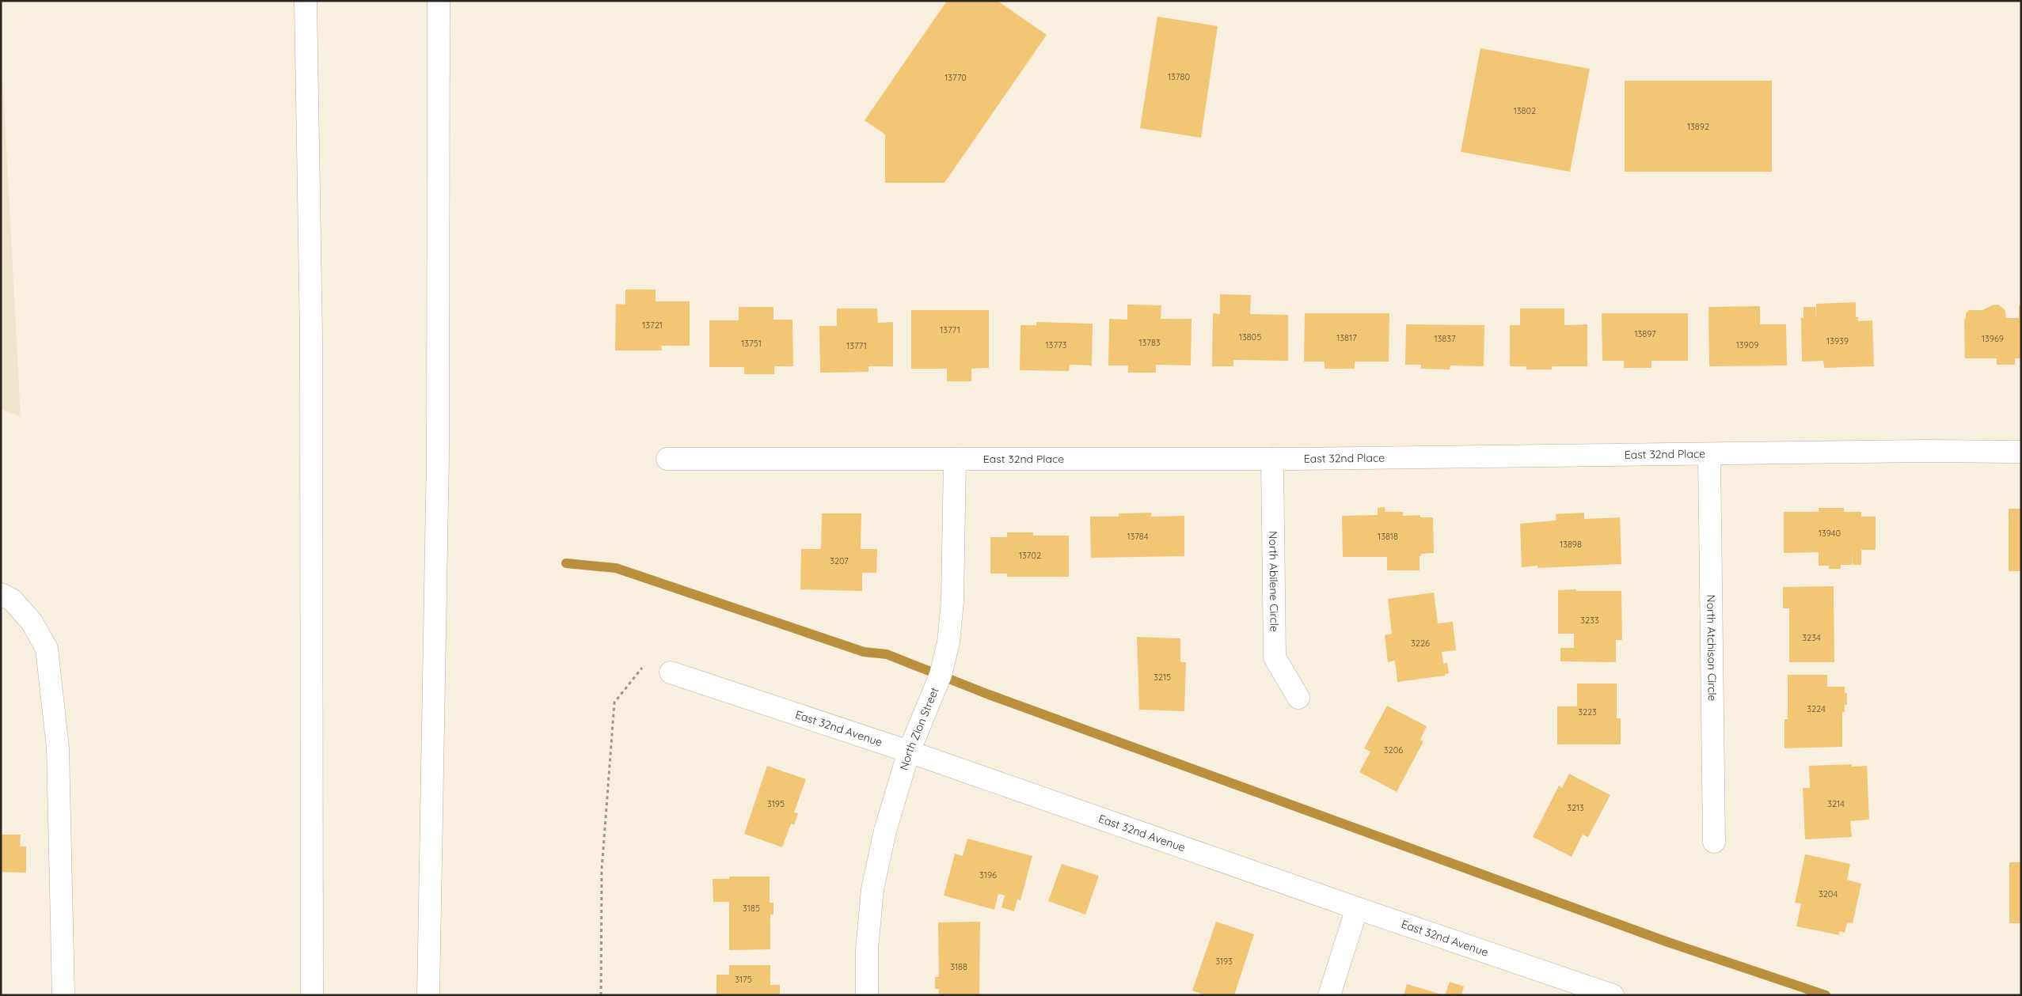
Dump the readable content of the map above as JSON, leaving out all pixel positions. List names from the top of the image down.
{
  "streets": {
    "main road": [
      "East 32nd Place",
      "North Abilene Circle",
      "North Atchison Circle",
      "East 32nd Avenue",
      "North Zion Street"
    ]
  },
  "crossings": [
    ["East 32nd Place", "North Abilene Circle"],
    ["East 32nd Place", "North Atchison Circle"],
    ["East 32nd Place", "North Zion Street"],
    ["East 32nd Avenue", "North Zion Street"]
  ],
  "house_numbers": [
    "13780",
    "13770",
    "13802",
    "13892",
    "13721",
    "13771",
    "13897",
    "13805",
    "13817",
    "13837",
    "13969",
    "13939",
    "13783",
    "13751",
    "13773",
    "13909",
    "13771",
    "13940",
    "13784",
    "13818",
    "13898",
    "13702",
    "3207",
    "3233",
    "3234",
    "3226",
    "3215",
    "3224",
    "3223",
    "3206",
    "3195",
    "3214",
    "3213",
    "3196",
    "3204",
    "3185",
    "3193",
    "3188",
    "3175"
  ]
}
